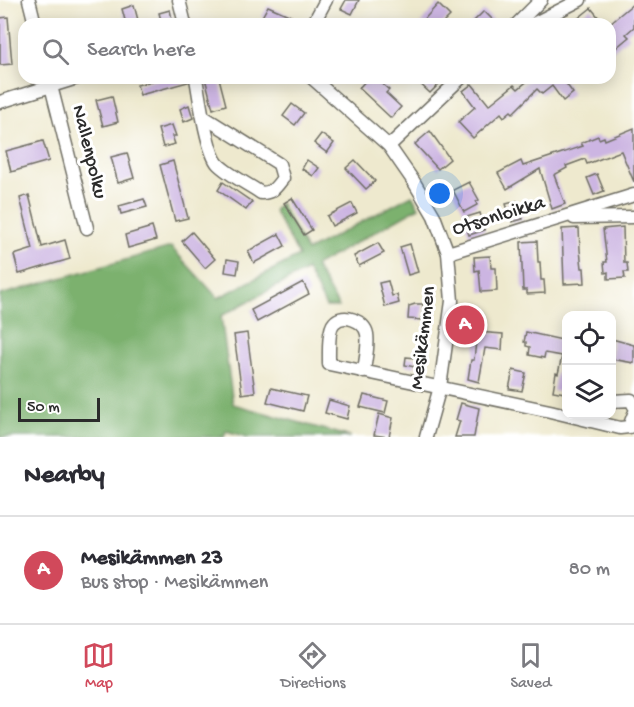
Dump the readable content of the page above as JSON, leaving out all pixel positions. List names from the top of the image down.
{
  "streets": {
    "street": ["Nallenpolku", "Otsonloikka", "Mesikämmen"]
  },
  "crossings": [
    ["Otsonloikka", "Mesikämmen"]
  ],
  "scale_bar": "50 m",
  "page": {
    "search": "Search here",
    "pins": "A",
    "scale": "50 m",
    "heading": "Nearby",
    "list": [
      {
        "mark": "A",
        "name": "Mesikämmen 23",
        "note": "Bus stop · Mesikämmen",
        "value": "80 m"
      }
    ],
    "nav": ["Map", "Directions", "Saved"]
  }
}
